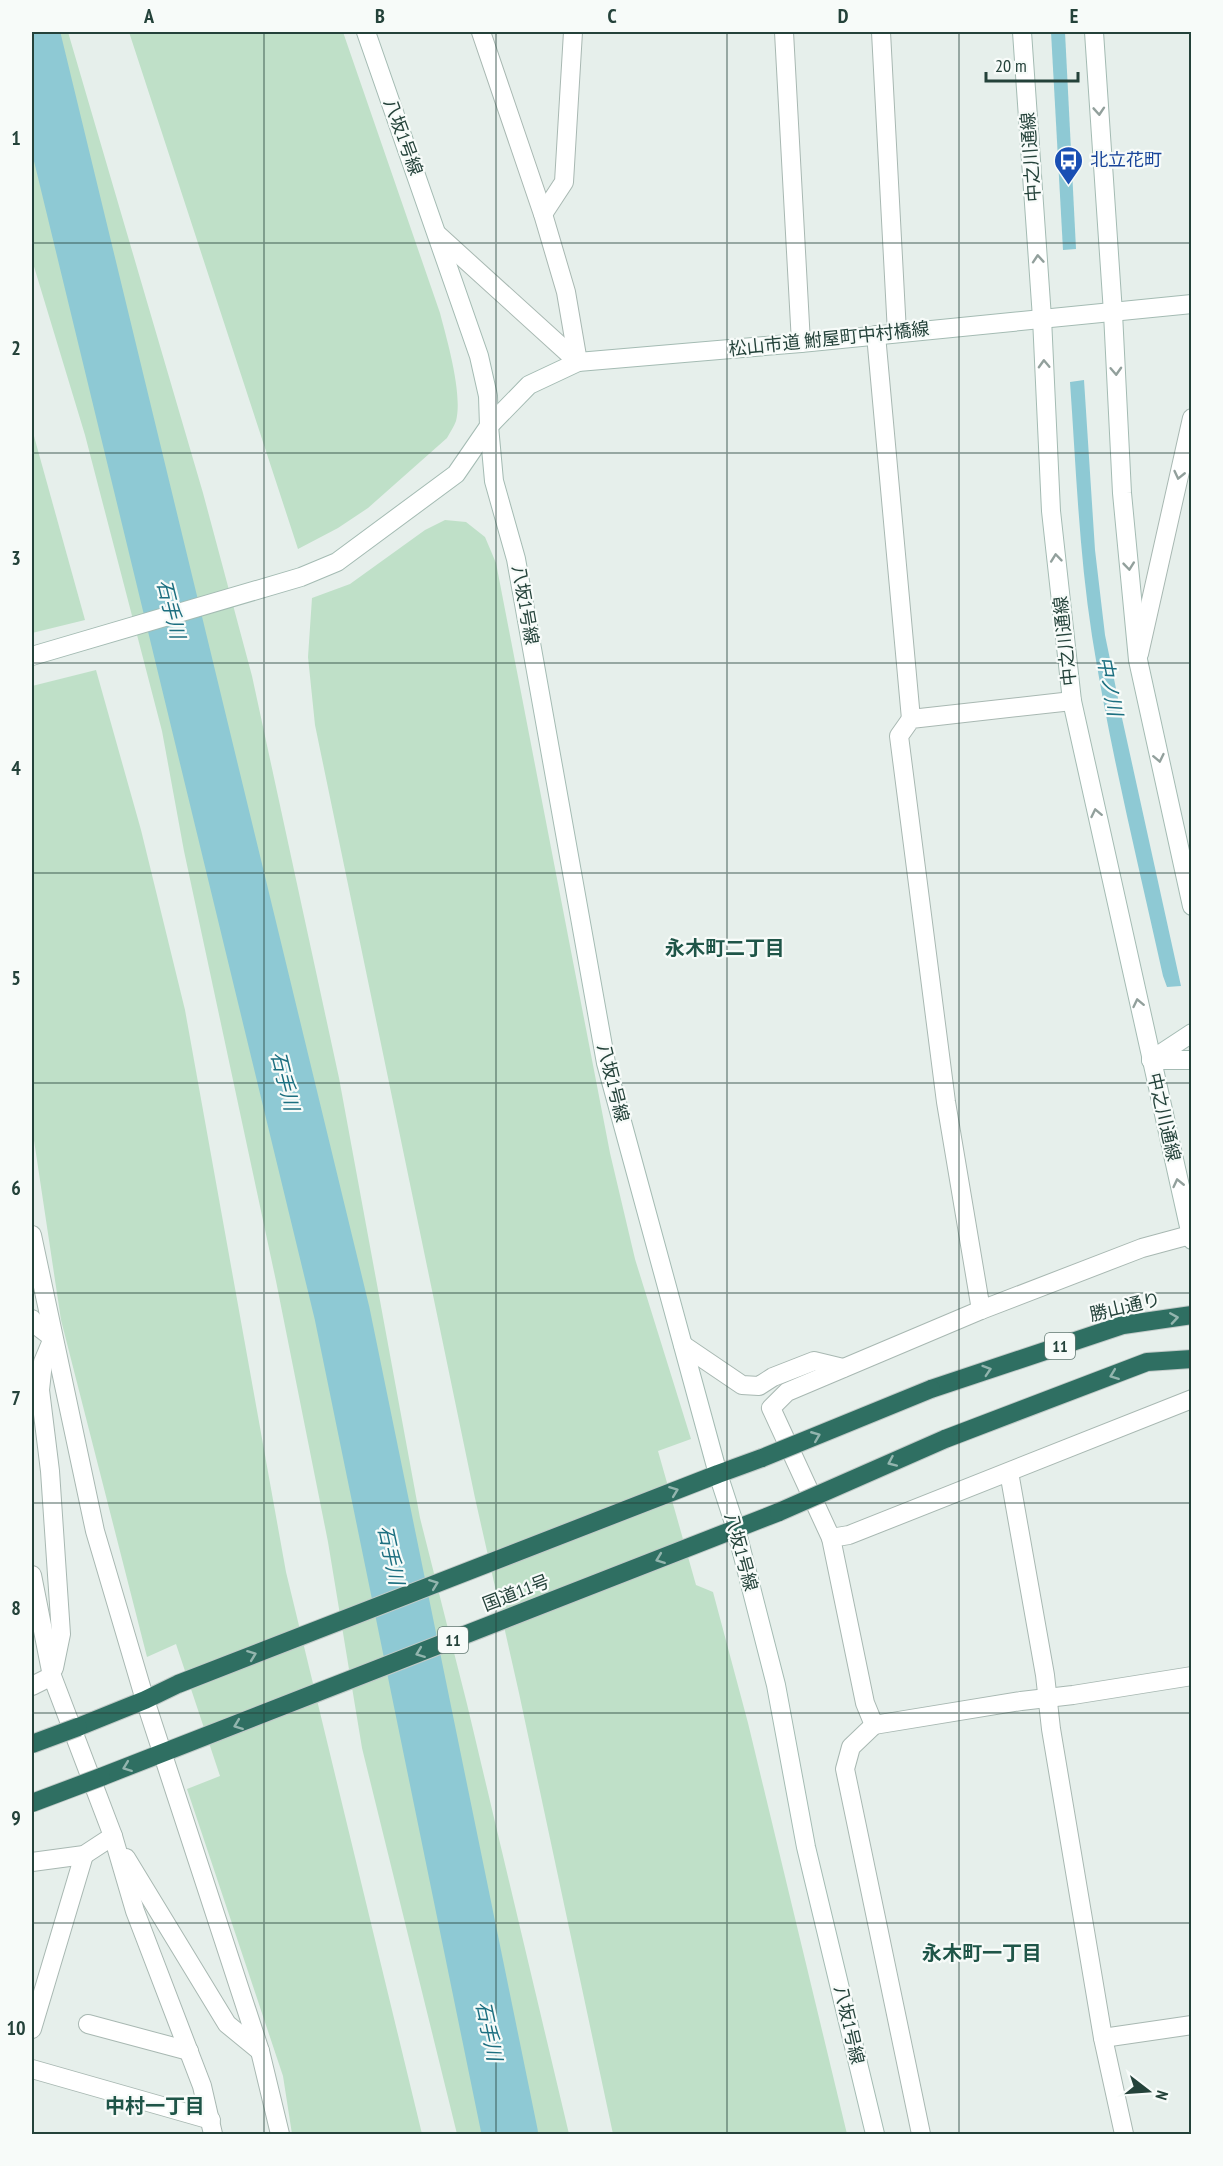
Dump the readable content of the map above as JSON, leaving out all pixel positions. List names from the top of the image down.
{
  "streets": {
    "highway": ["勝山通り", "11", "国道11号"],
    "street": ["八坂1号線", "中之川通線", "松山市道 鮒屋町中村橋線"]
  },
  "crossings": [
    ["八坂1号線", "松山市道 鮒屋町中村橋線"],
    ["八坂1号線", "勝山通り"],
    ["八坂1号線", "11"],
    ["八坂1号線", "国道11号"],
    ["中之川通線", "松山市道 鮒屋町中村橋線"],
    ["勝山通り", "11"]
  ],
  "one_way": ["勝山通り"],
  "districts": ["永木町二丁目", "永木町一丁目", "中村一丁目"],
  "water": ["石手川", "中ノ川"],
  "places": {
    "bus stop": ["北立花町"]
  },
  "scale_bar": "20 m",
  "north": "right",
  "grid": {
    "columns": [
      "A",
      "B",
      "C",
      "D",
      "E"
    ],
    "rows": [
      "1",
      "2",
      "3",
      "4",
      "5",
      "6",
      "7",
      "8",
      "9",
      "10"
    ]
  }
}
